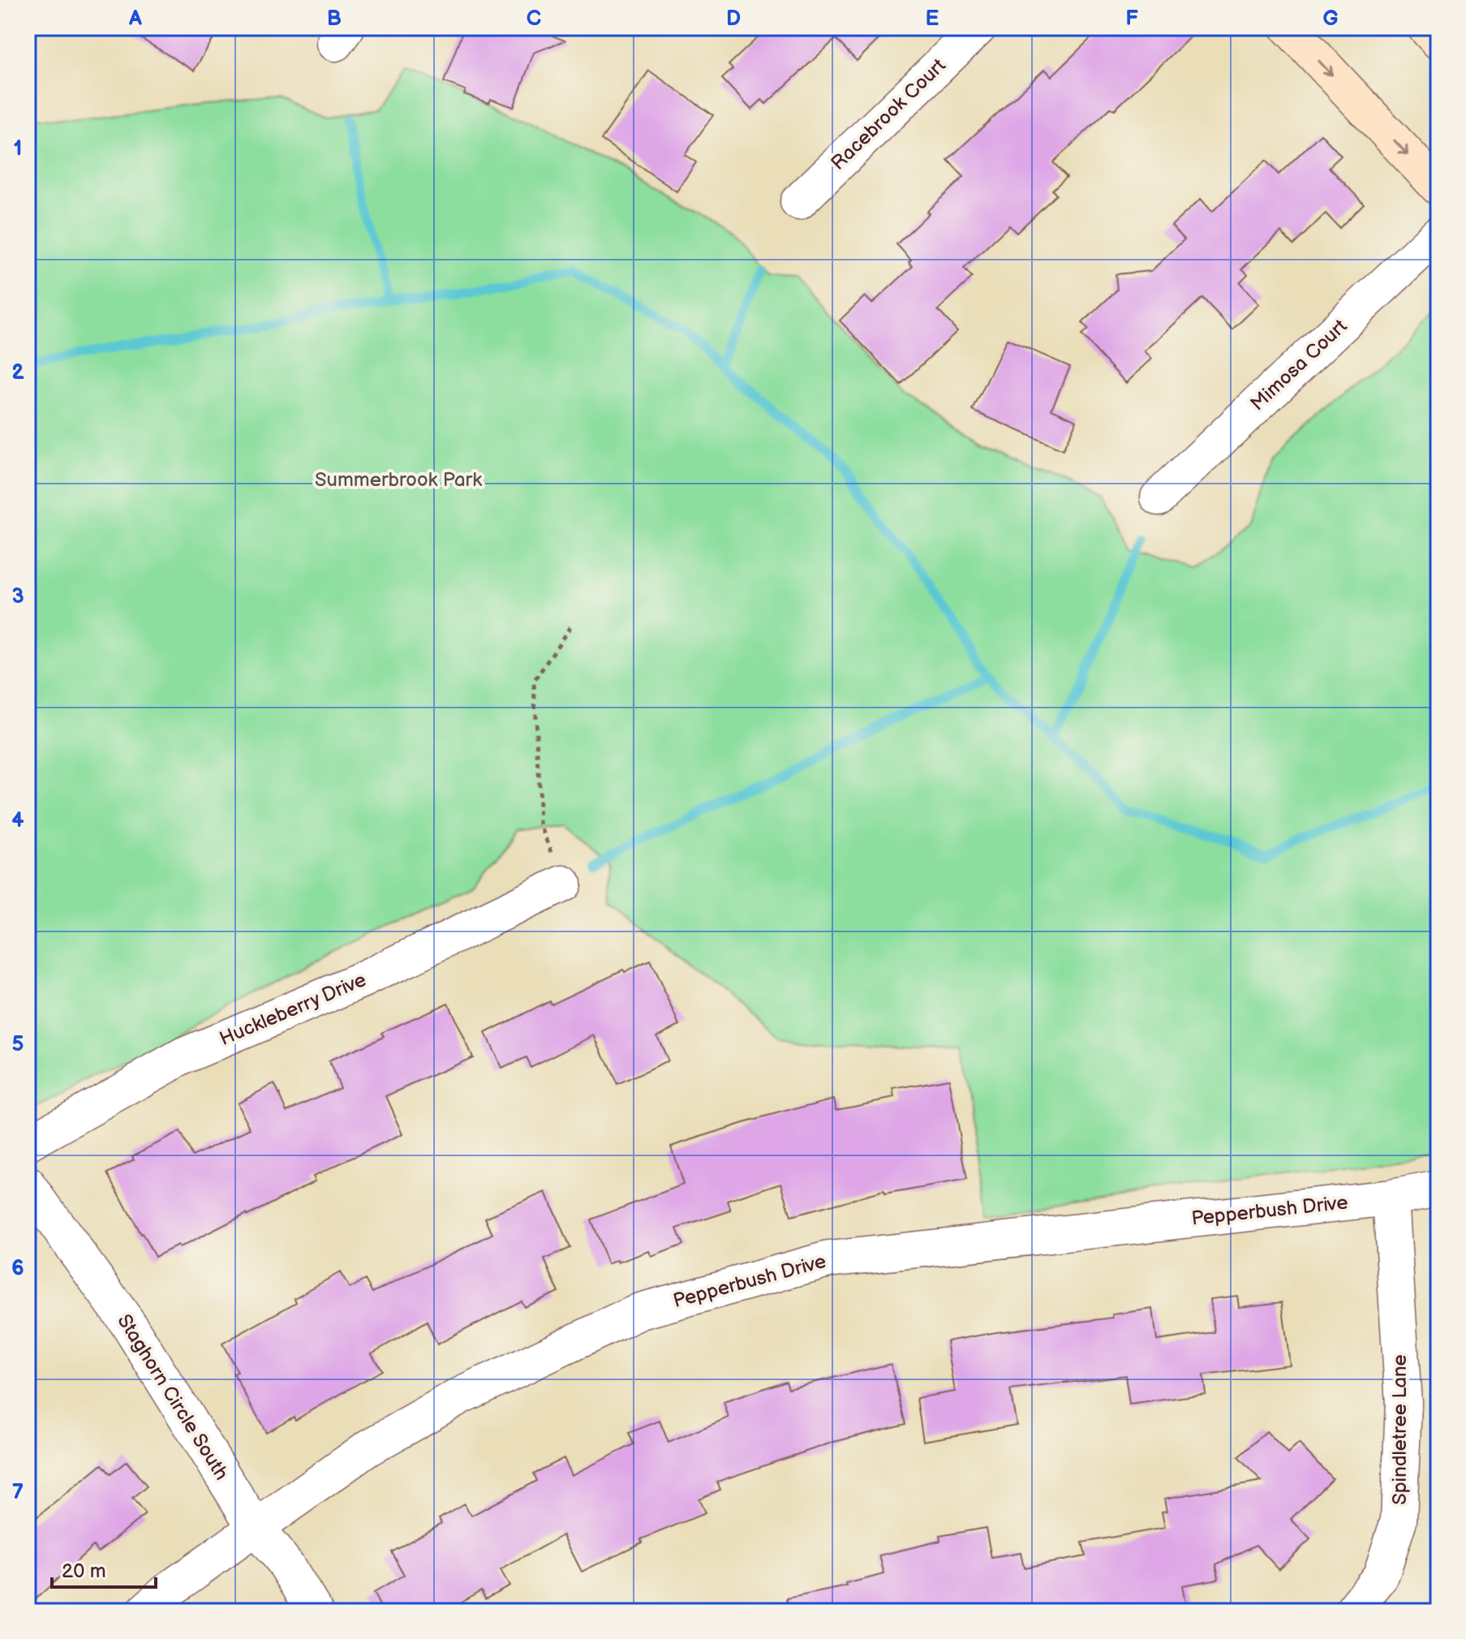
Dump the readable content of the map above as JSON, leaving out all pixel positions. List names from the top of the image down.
{
  "streets": {
    "street": [
      "Racebrook Court",
      "Mimosa Court",
      "Huckleberry Drive",
      "Pepperbush Drive",
      "Staghorn Circle South",
      "Spindletree Lane"
    ]
  },
  "crossings": [
    ["Pepperbush Drive", "Staghorn Circle South"],
    ["Pepperbush Drive", "Spindletree Lane"]
  ],
  "parks": ["Summerbrook Park"],
  "scale_bar": "20 m",
  "grid": {
    "columns": [
      "A",
      "B",
      "C",
      "D",
      "E",
      "F",
      "G"
    ],
    "rows": [
      "1",
      "2",
      "3",
      "4",
      "5",
      "6",
      "7"
    ]
  }
}
